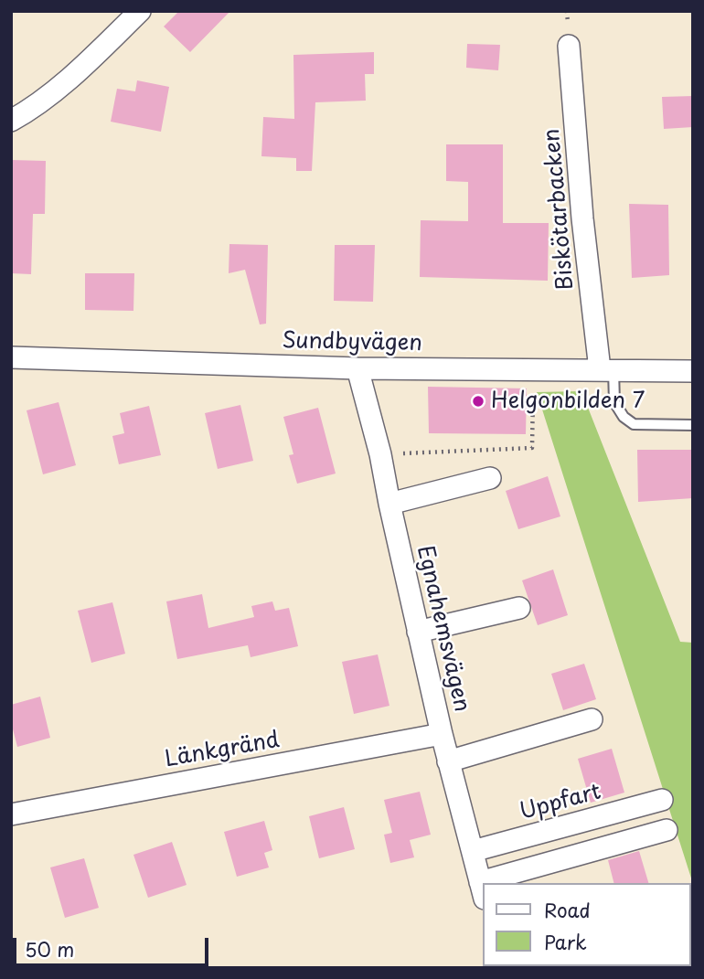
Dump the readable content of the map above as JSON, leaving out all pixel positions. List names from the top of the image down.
{
  "streets": {
    "street": [
      "Biskötarbacken",
      "Sundbyvägen",
      "Egnahemsvägen",
      "Länkgränd",
      "Uppfart"
    ]
  },
  "crossings": [
    ["Biskötarbacken", "Sundbyvägen"],
    ["Sundbyvägen", "Egnahemsvägen"],
    ["Egnahemsvägen", "Länkgränd"],
    ["Egnahemsvägen", "Uppfart"]
  ],
  "places": ["Helgonbilden 7"],
  "legend": ["Road", "Park"],
  "scale_bar": "50 m"
}
